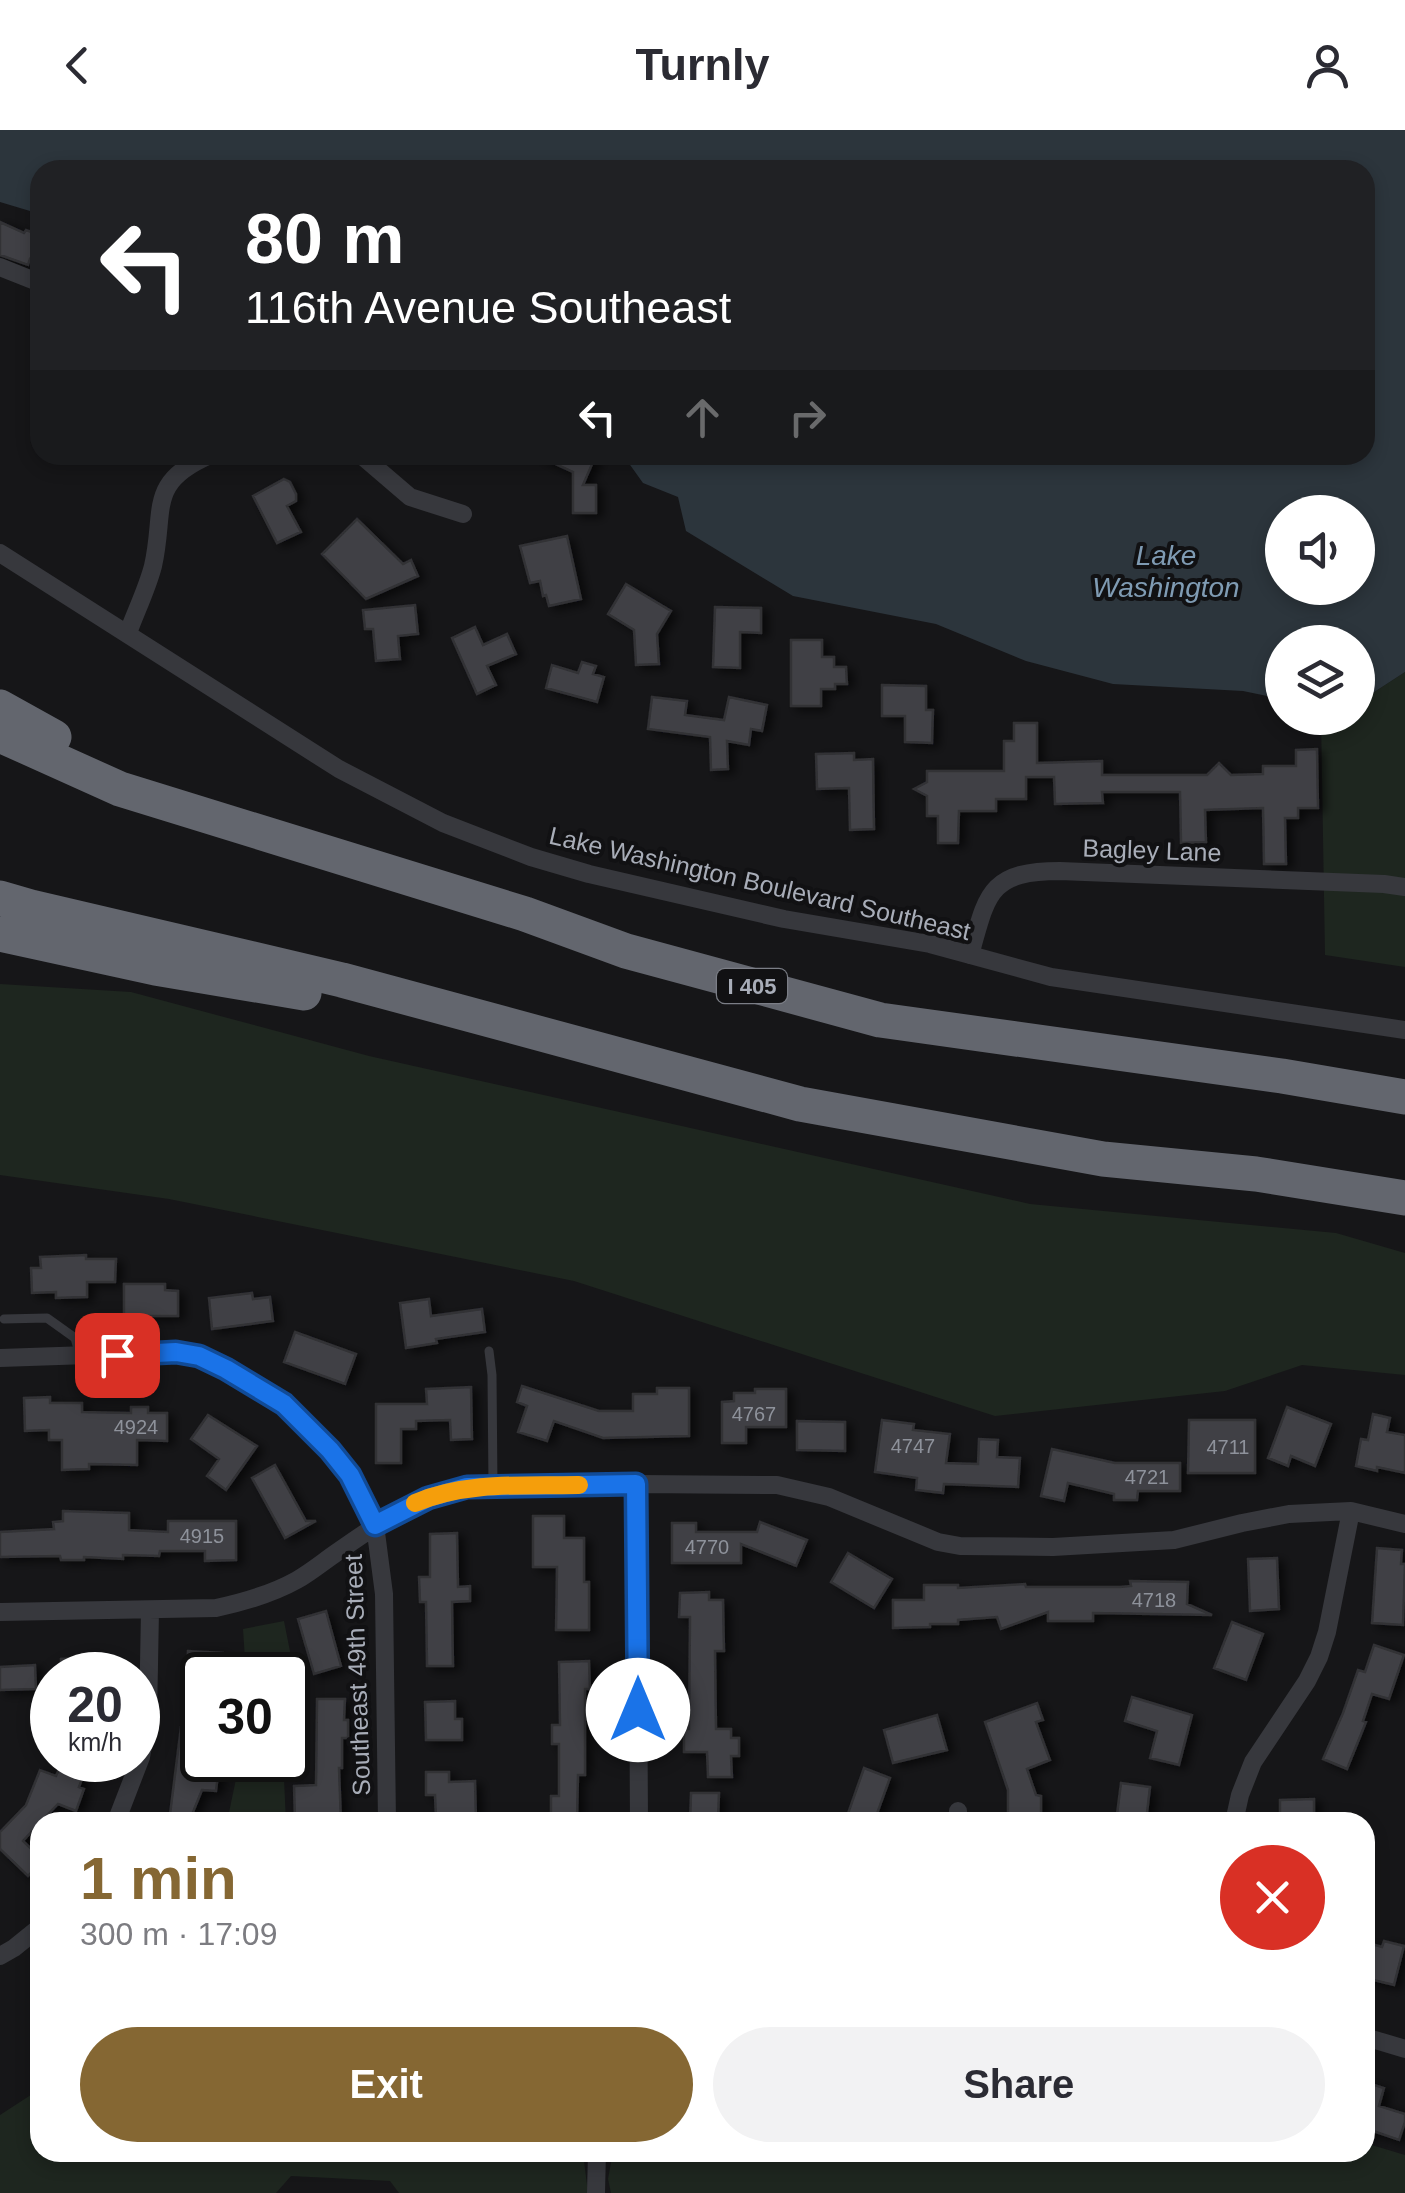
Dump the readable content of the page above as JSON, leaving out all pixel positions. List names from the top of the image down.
{
  "streets": {
    "highway": ["I 405"],
    "street": ["Bagley Lane", "Lake Washington Boulevard Southeast", "Southeast 49th Street"]
  },
  "crossings": [
    ["Bagley Lane", "Lake Washington Boulevard Southeast"]
  ],
  "water": ["Lake Washington"],
  "house_numbers": [
    "4767",
    "4924",
    "4747",
    "4711",
    "4721",
    "4915",
    "4770",
    "4718"
  ],
  "page": {
    "header": "Turnly",
    "turn": ["80 m", "116th Avenue Southeast"],
    "speed": "20 km/h",
    "limit": "30",
    "heading": ["1 min", "300 m · 17:09"],
    "buttons": ["Exit", "Share"]
  }
}
